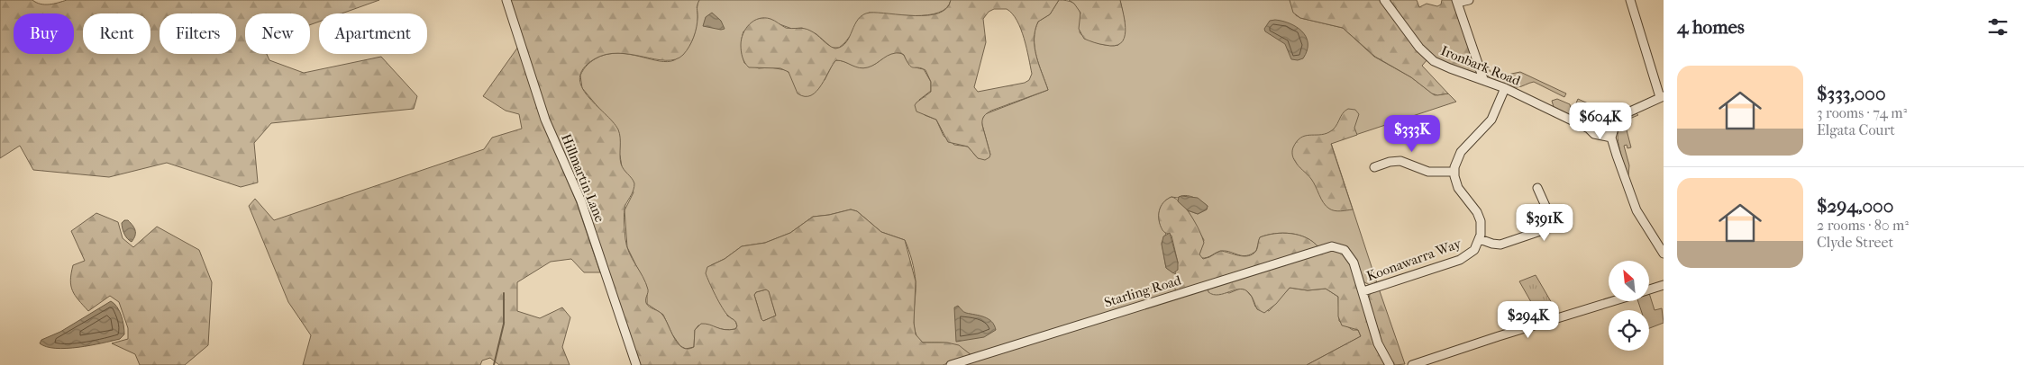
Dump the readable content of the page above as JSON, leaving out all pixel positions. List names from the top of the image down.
{
  "streets": {
    "street": [
      "Ironbark Road",
      "Hillmartin Lane",
      "Koonawarra Way",
      "Starling Road"
    ]
  },
  "crossings": [
    ["Koonawarra Way", "Starling Road"]
  ],
  "north": "top left",
  "page": {
    "heading": "4 homes",
    "chip": [
      "Buy",
      "Rent",
      "Filters",
      "New",
      "Apartment"
    ],
    "list": [
      {
        "name": "$333,000",
        "note": "3 rooms · 74 m² · Elgata Court"
      },
      {
        "name": "$294,000",
        "note": "2 rooms · 80 m² · Clyde Street"
      }
    ],
    "price": [
      "$604K",
      "$333K",
      "$391K",
      "$294K"
    ]
  }
}
